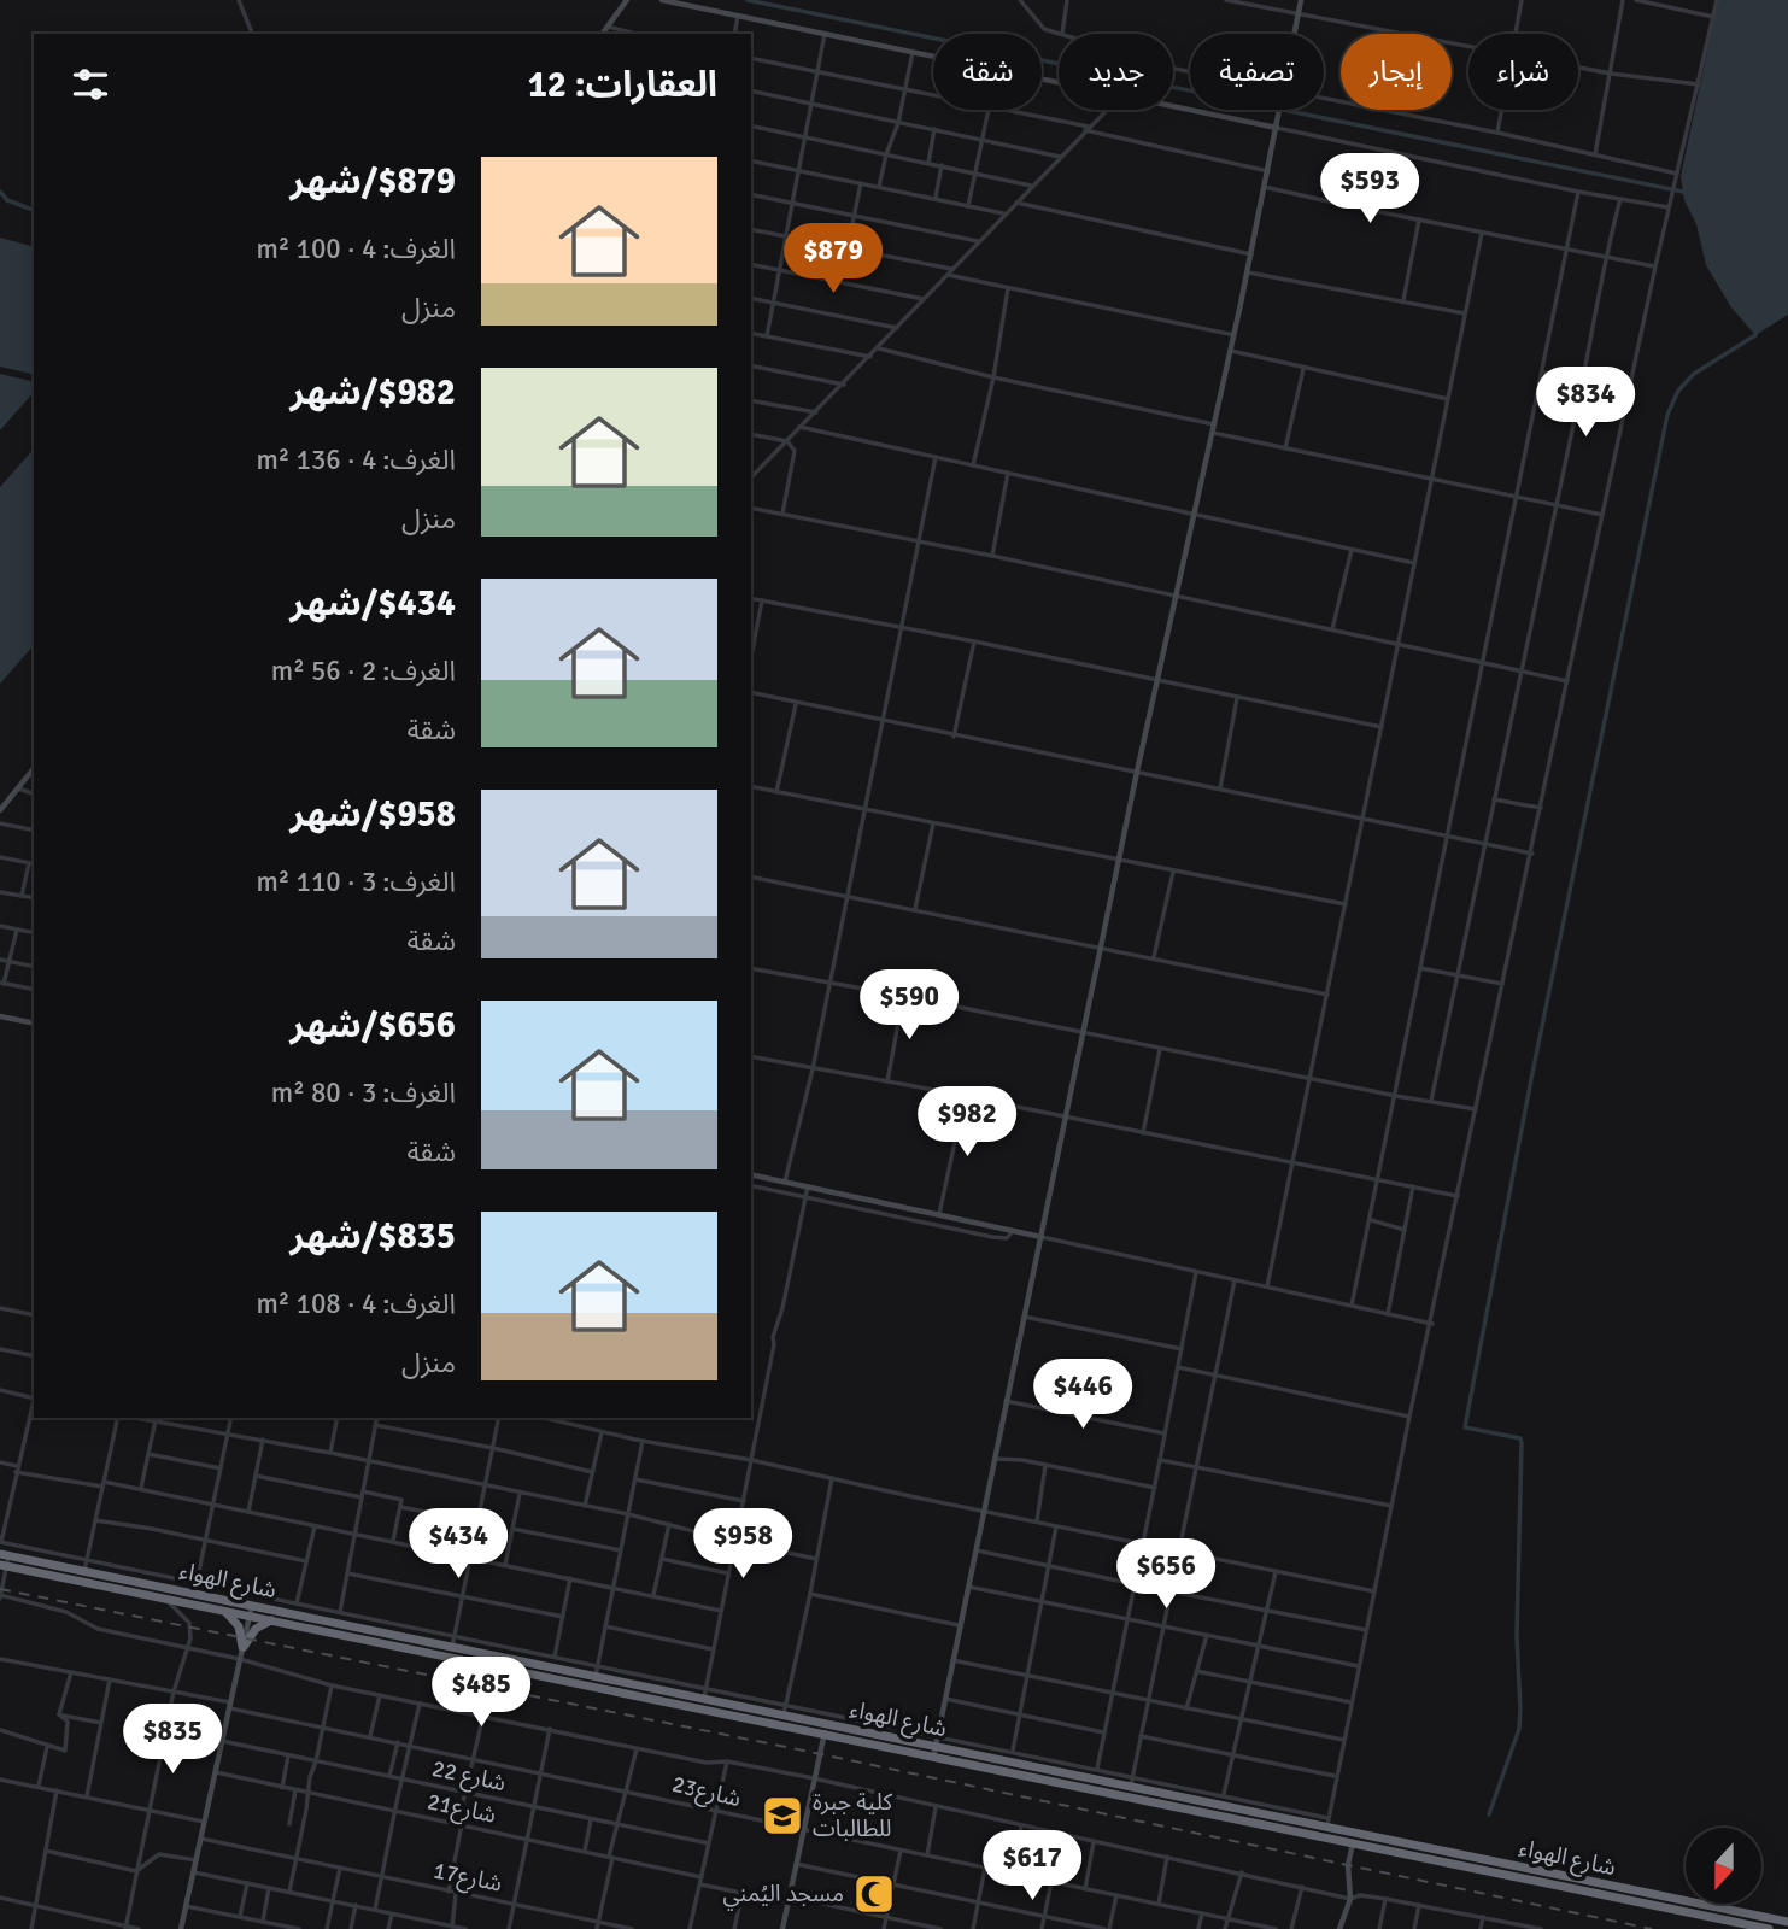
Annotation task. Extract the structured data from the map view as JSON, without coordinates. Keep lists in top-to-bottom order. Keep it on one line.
{"streets":{"highway":["شارع الهواء"],"street":["شارع 22","شارع23","شارع21","شارع17"]},"places":{"school or university":["كلية جبرة للطالبات"],"mosque":["مسجد اليُمني"]},"north":"bottom","page":{"chip":["شراء","إيجار","تصفية","جديد","شقة"],"heading":"العقارات: 12","list":[{"name":"$879/شهر","note":"الغرف: 4 · 100 m² · منزل"},{"name":"$982/شهر","note":"الغرف: 4 · 136 m² · منزل"},{"name":"$434/شهر","note":"الغرف: 2 · 56 m² · شقة"},{"name":"$958/شهر","note":"الغرف: 3 · 110 m² · شقة"},{"name":"$656/شهر","note":"الغرف: 3 · 80 m² · شقة"},{"name":"$835/شهر","note":"الغرف: 4 · 108 m² · منزل"}],"price":["$593","$879","$834","$590","$982","$446","$434","$958","$656","$485","$835","$617"]}}
